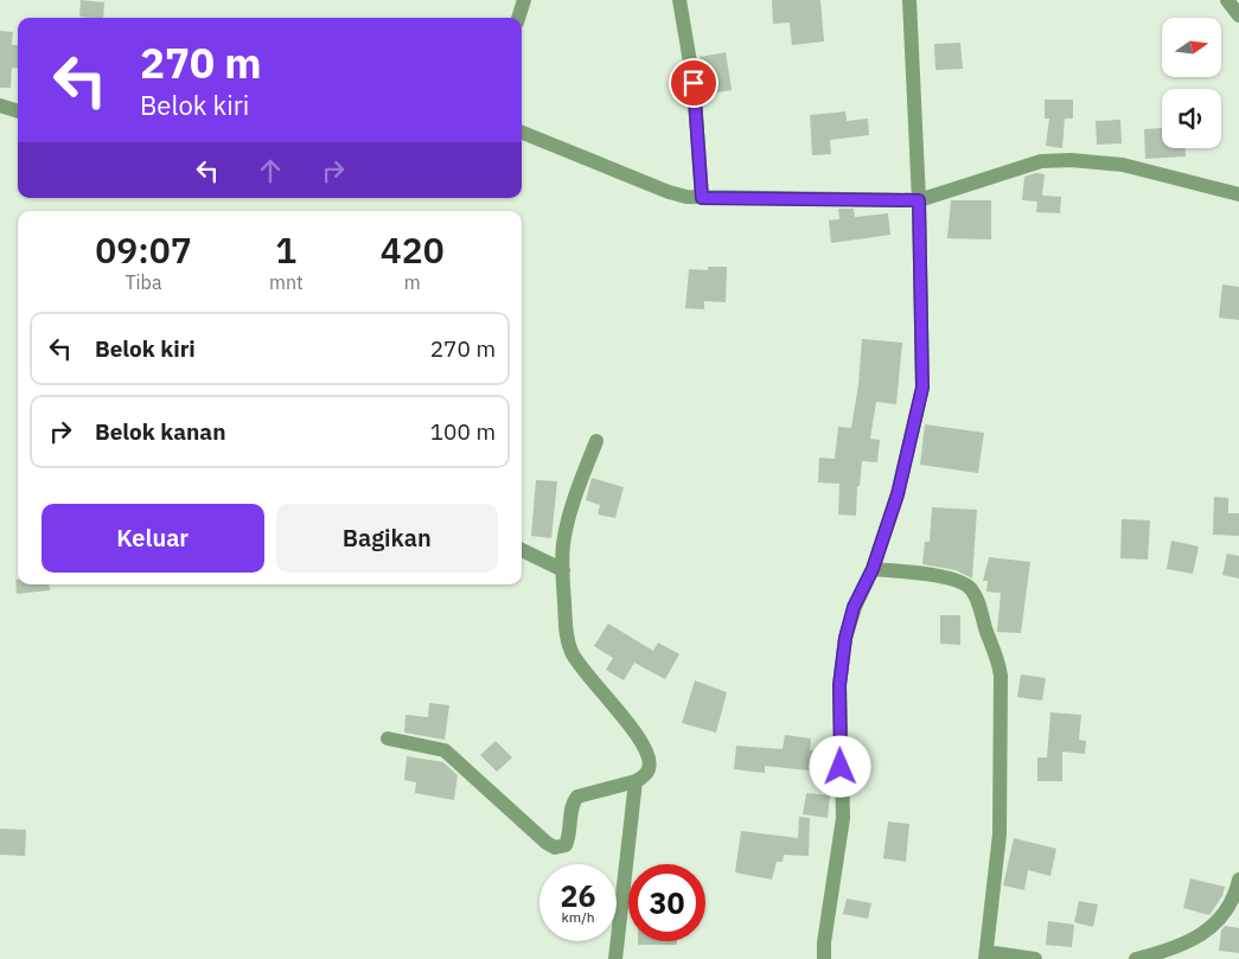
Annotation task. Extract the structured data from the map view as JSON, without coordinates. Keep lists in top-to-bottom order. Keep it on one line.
{"north":"right","page":{"turn":["270 m","Belok kiri"],"eta":["09:07","Tiba","1","mnt","420","m"],"list":[{"name":"Belok kiri","value":"270 m"},{"name":"Belok kanan","value":"100 m"}],"buttons":["Keluar","Bagikan"],"speed":"26 km/h","limit":"30"}}
